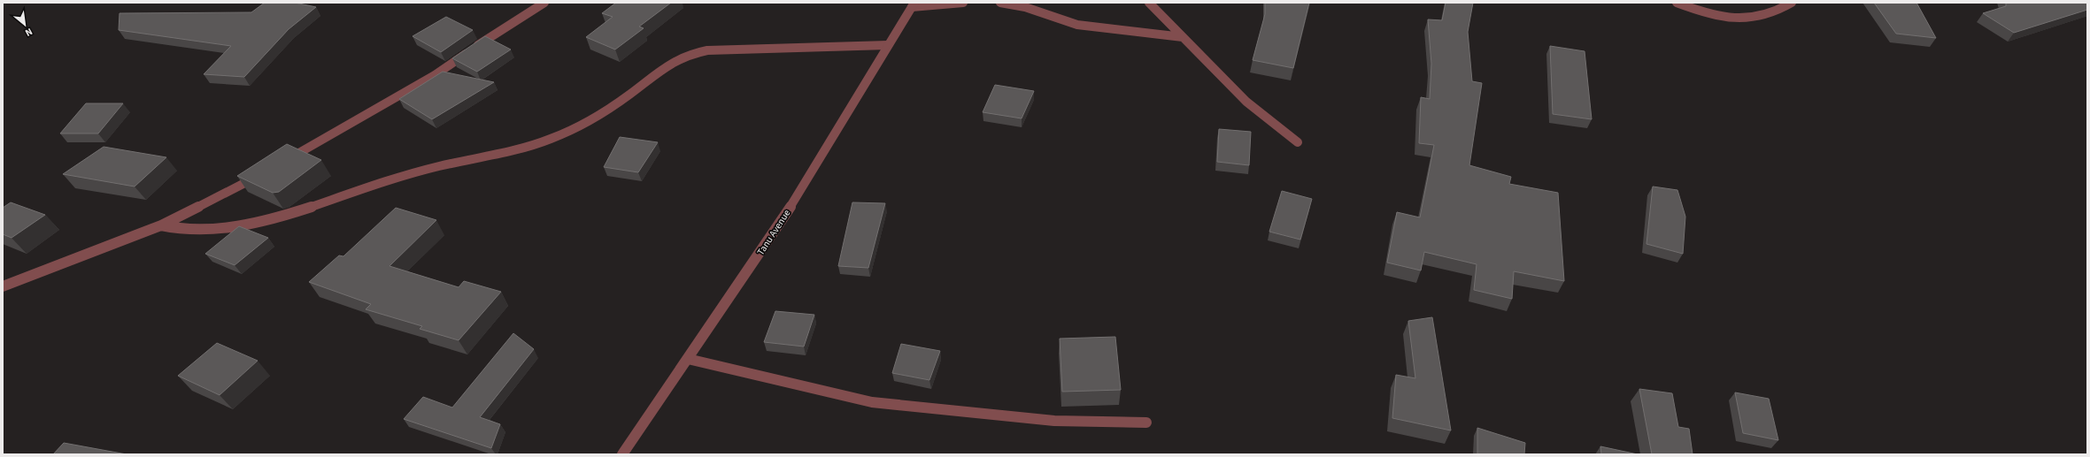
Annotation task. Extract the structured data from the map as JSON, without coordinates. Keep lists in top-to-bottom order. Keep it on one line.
{"streets":{"street":["Tanu Avenue"]},"north":"bottom right"}
